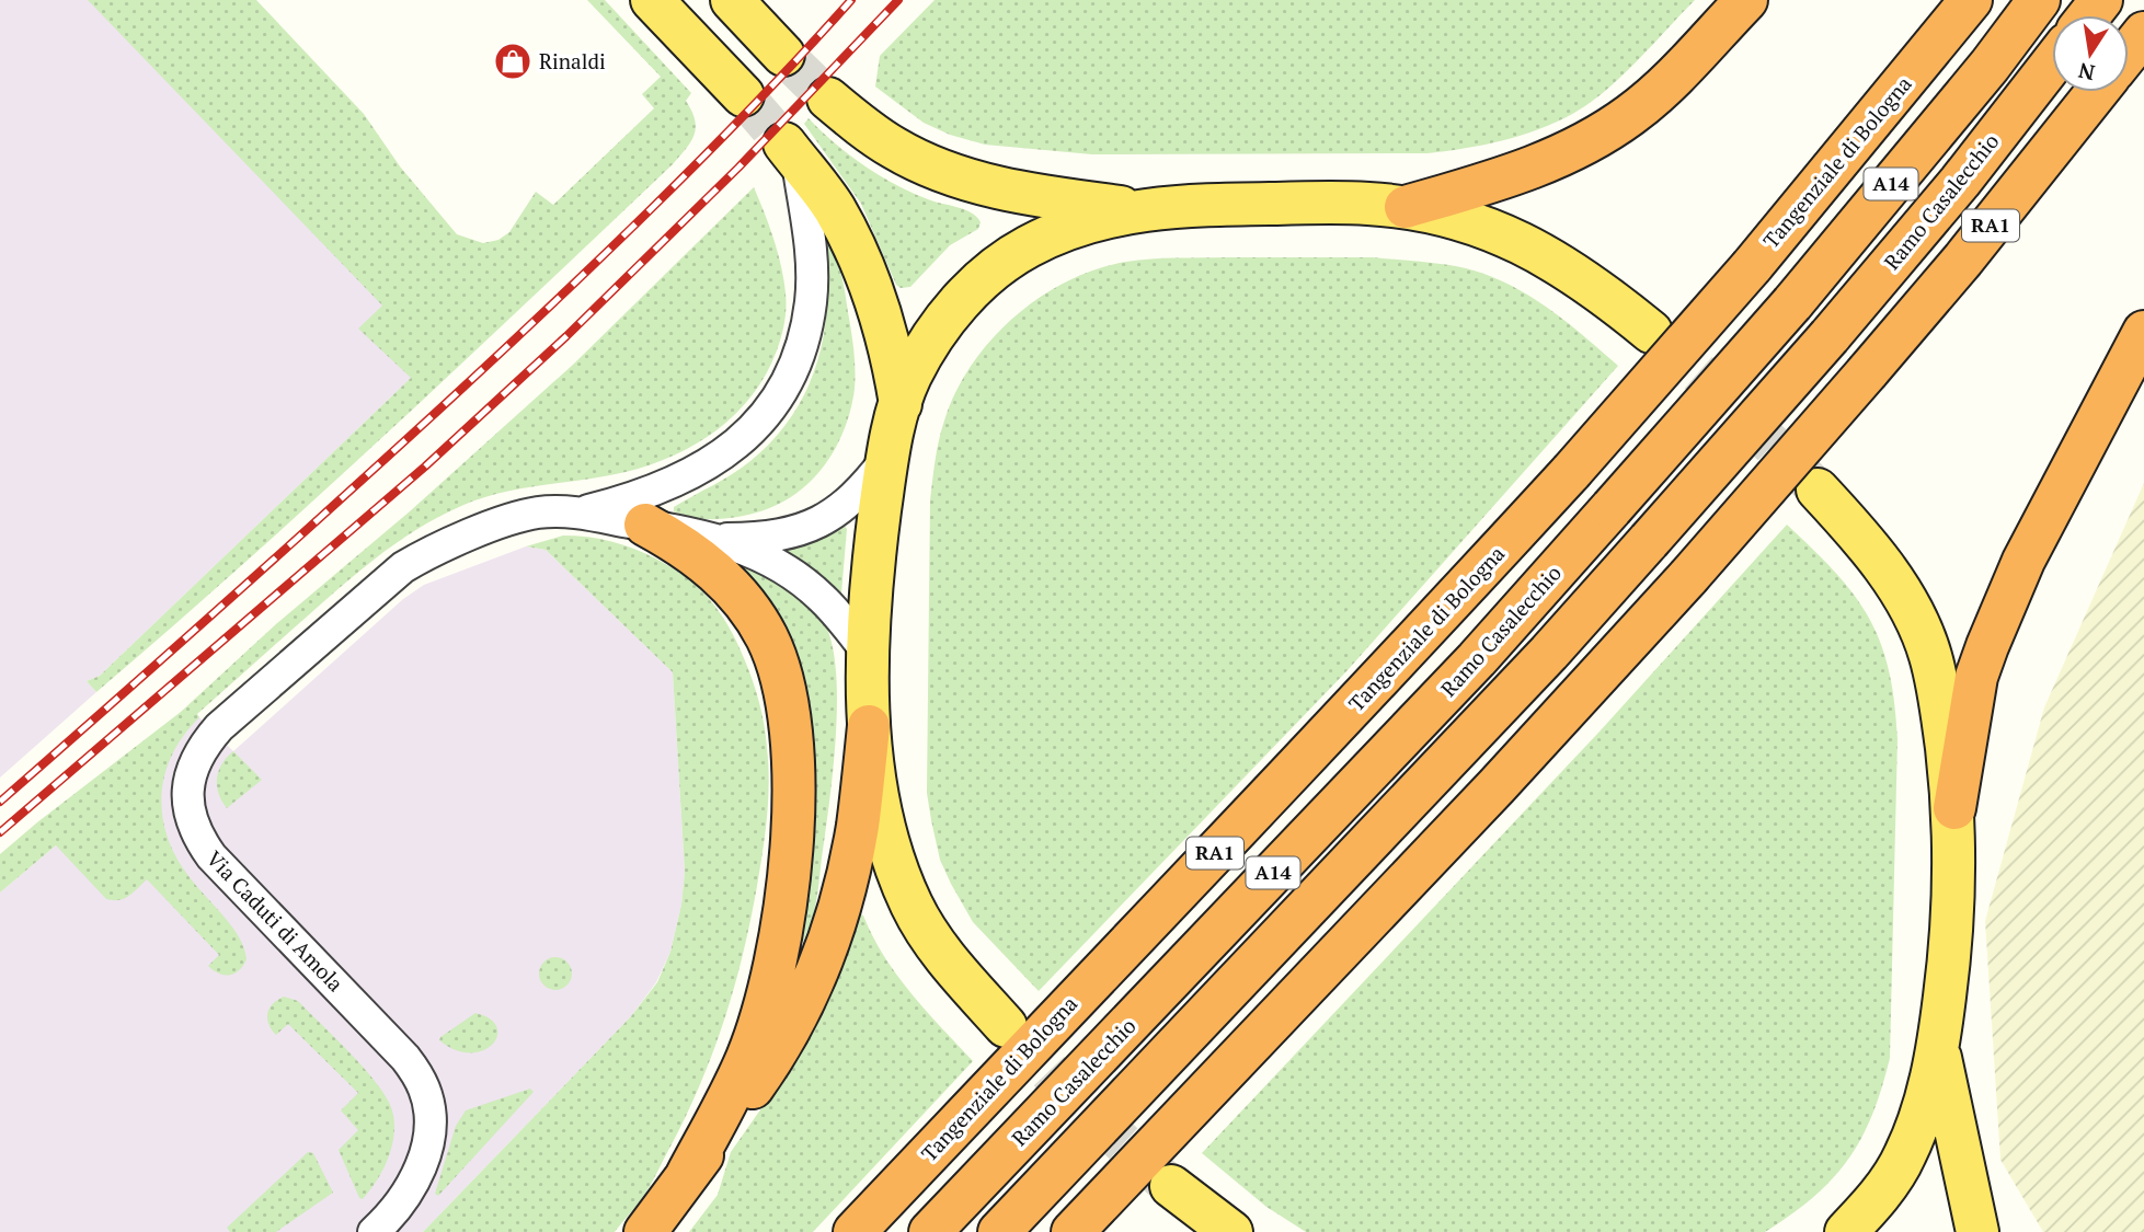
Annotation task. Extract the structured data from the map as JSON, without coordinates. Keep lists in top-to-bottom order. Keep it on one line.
{"streets":{"highway":["Tangenziale di Bologna","A14","Ramo Casalecchio","RA1"],"street":["Via Caduti di Amola"]},"places":{"shop":["Rinaldi"]},"north":"bottom"}
